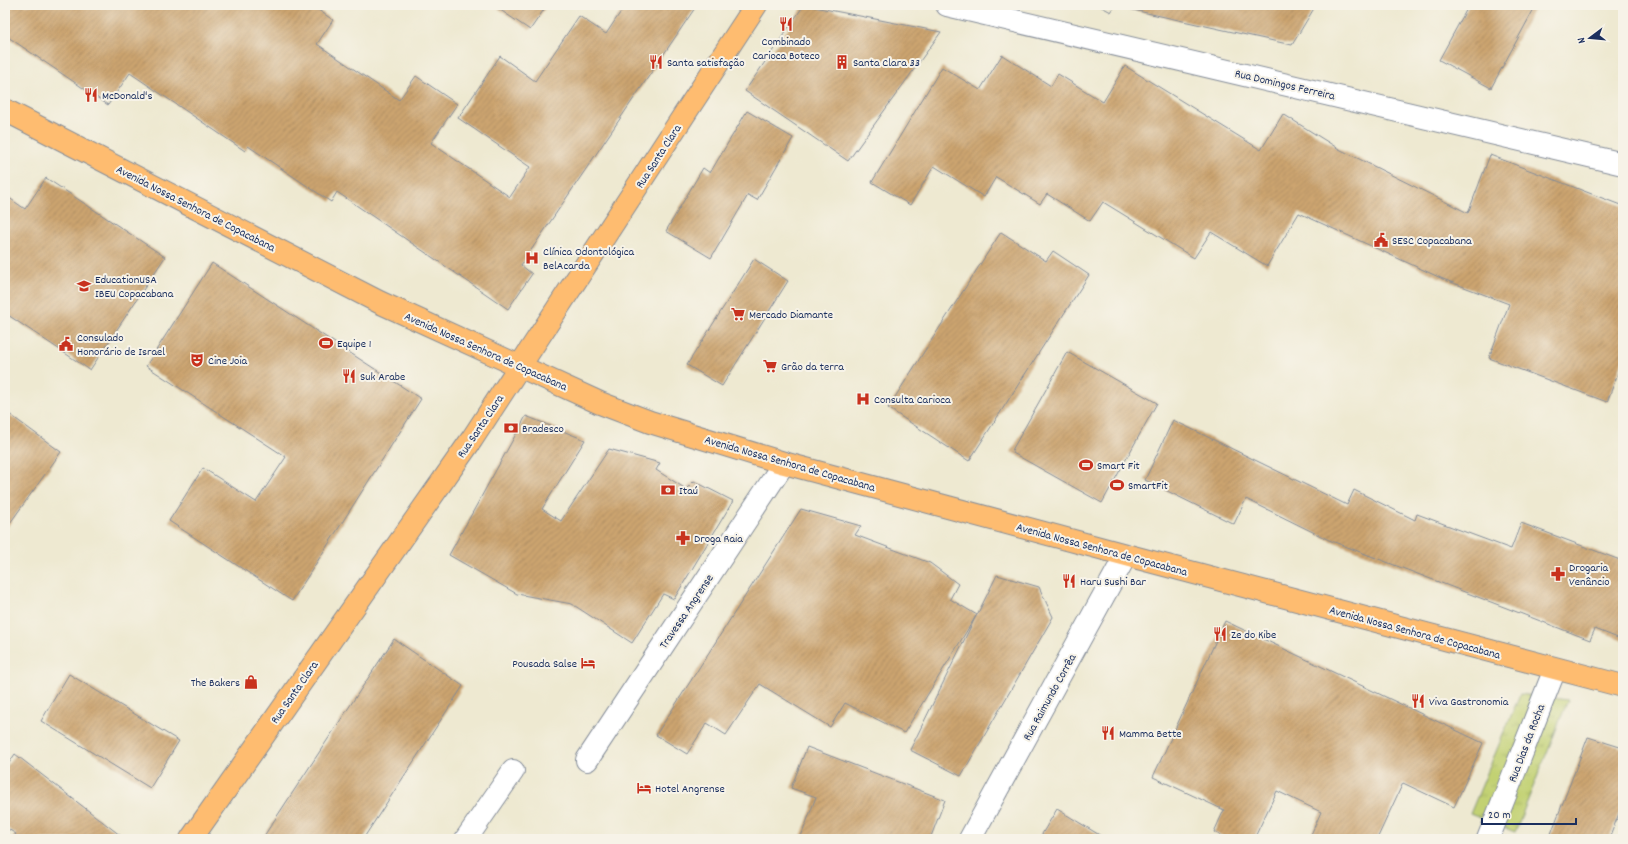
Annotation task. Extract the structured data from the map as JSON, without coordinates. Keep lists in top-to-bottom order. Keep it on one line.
{"streets":{"main road":["Rua Santa Clara","Avenida Nossa Senhora de Copacabana"],"street":["Rua Domingos Ferreira","Travessa Angrense","Rua Raimundo Corrêa","Rua Dias da Rocha"]},"crossings":[["Rua Santa Clara","Avenida Nossa Senhora de Copacabana"],["Avenida Nossa Senhora de Copacabana","Travessa Angrense"],["Avenida Nossa Senhora de Copacabana","Rua Raimundo Corrêa"],["Avenida Nossa Senhora de Copacabana","Rua Dias da Rocha"]],"places":{"restaurant":["Combinado Carioca Boteco","Santa satisfação","McDonald's","Suk Arabe","Haru Sushi Bar","Ze do Kibe","Viva Gastronomia","Mamma Bette"],"building":["Santa Clara 33"],"public building":["SESC Copacabana","Consulado Honorário de Israel"],"hospital":["Clínica Odontológica BelAcarda","Consulta Carioca"],"school or university":["EducationUSA IBEU Copacabana"],"supermarket":["Mercado Diamante","Grão da terra"],"sports":["Equipe 1","Smart Fit","SmartFit"],"theatre":["Cine Joia"],"bank":["Bradesco","Itaú"],"pharmacy":["Droga Raia","Drogaria Venâncio"],"hotel":["Pousada Salse","Hotel Angrense"],"shop":["The Bakers"]},"scale_bar":"20 m","north":"left"}
